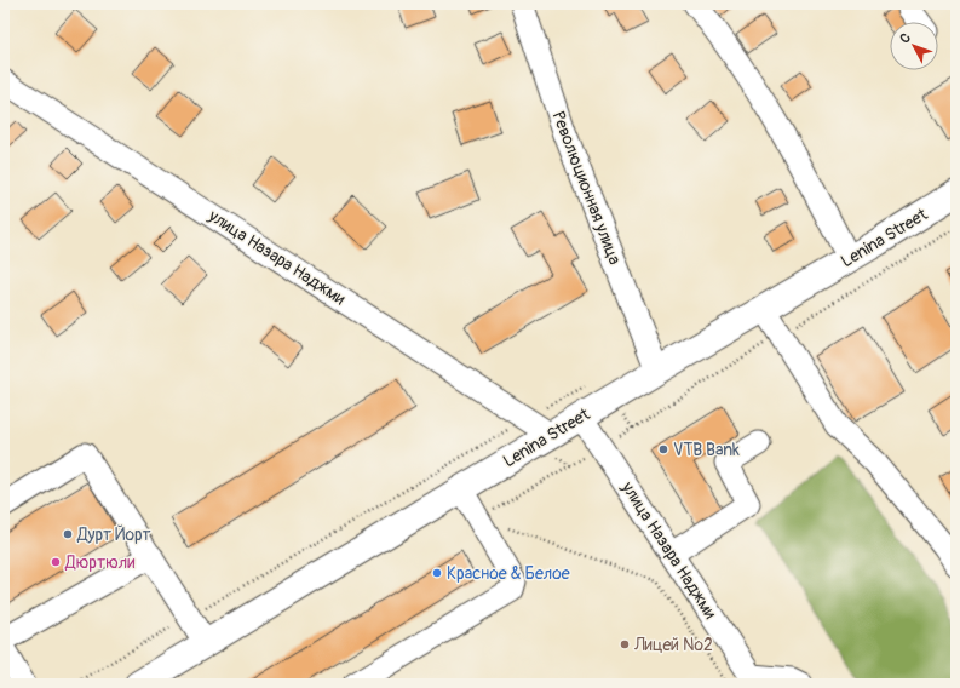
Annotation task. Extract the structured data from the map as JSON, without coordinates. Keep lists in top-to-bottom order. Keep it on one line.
{"streets":{"main road":["Lenina Street"],"street":["Революционная улица","улица Назара Наджми"]},"crossings":[["Революционная улица","Lenina Street"],["Lenina Street","улица Назара Наджми"]],"places":["VTB Bank","Дурт Йорт","Дюртюли","Красное & Белое","Лицей №2"],"north":"top left"}
